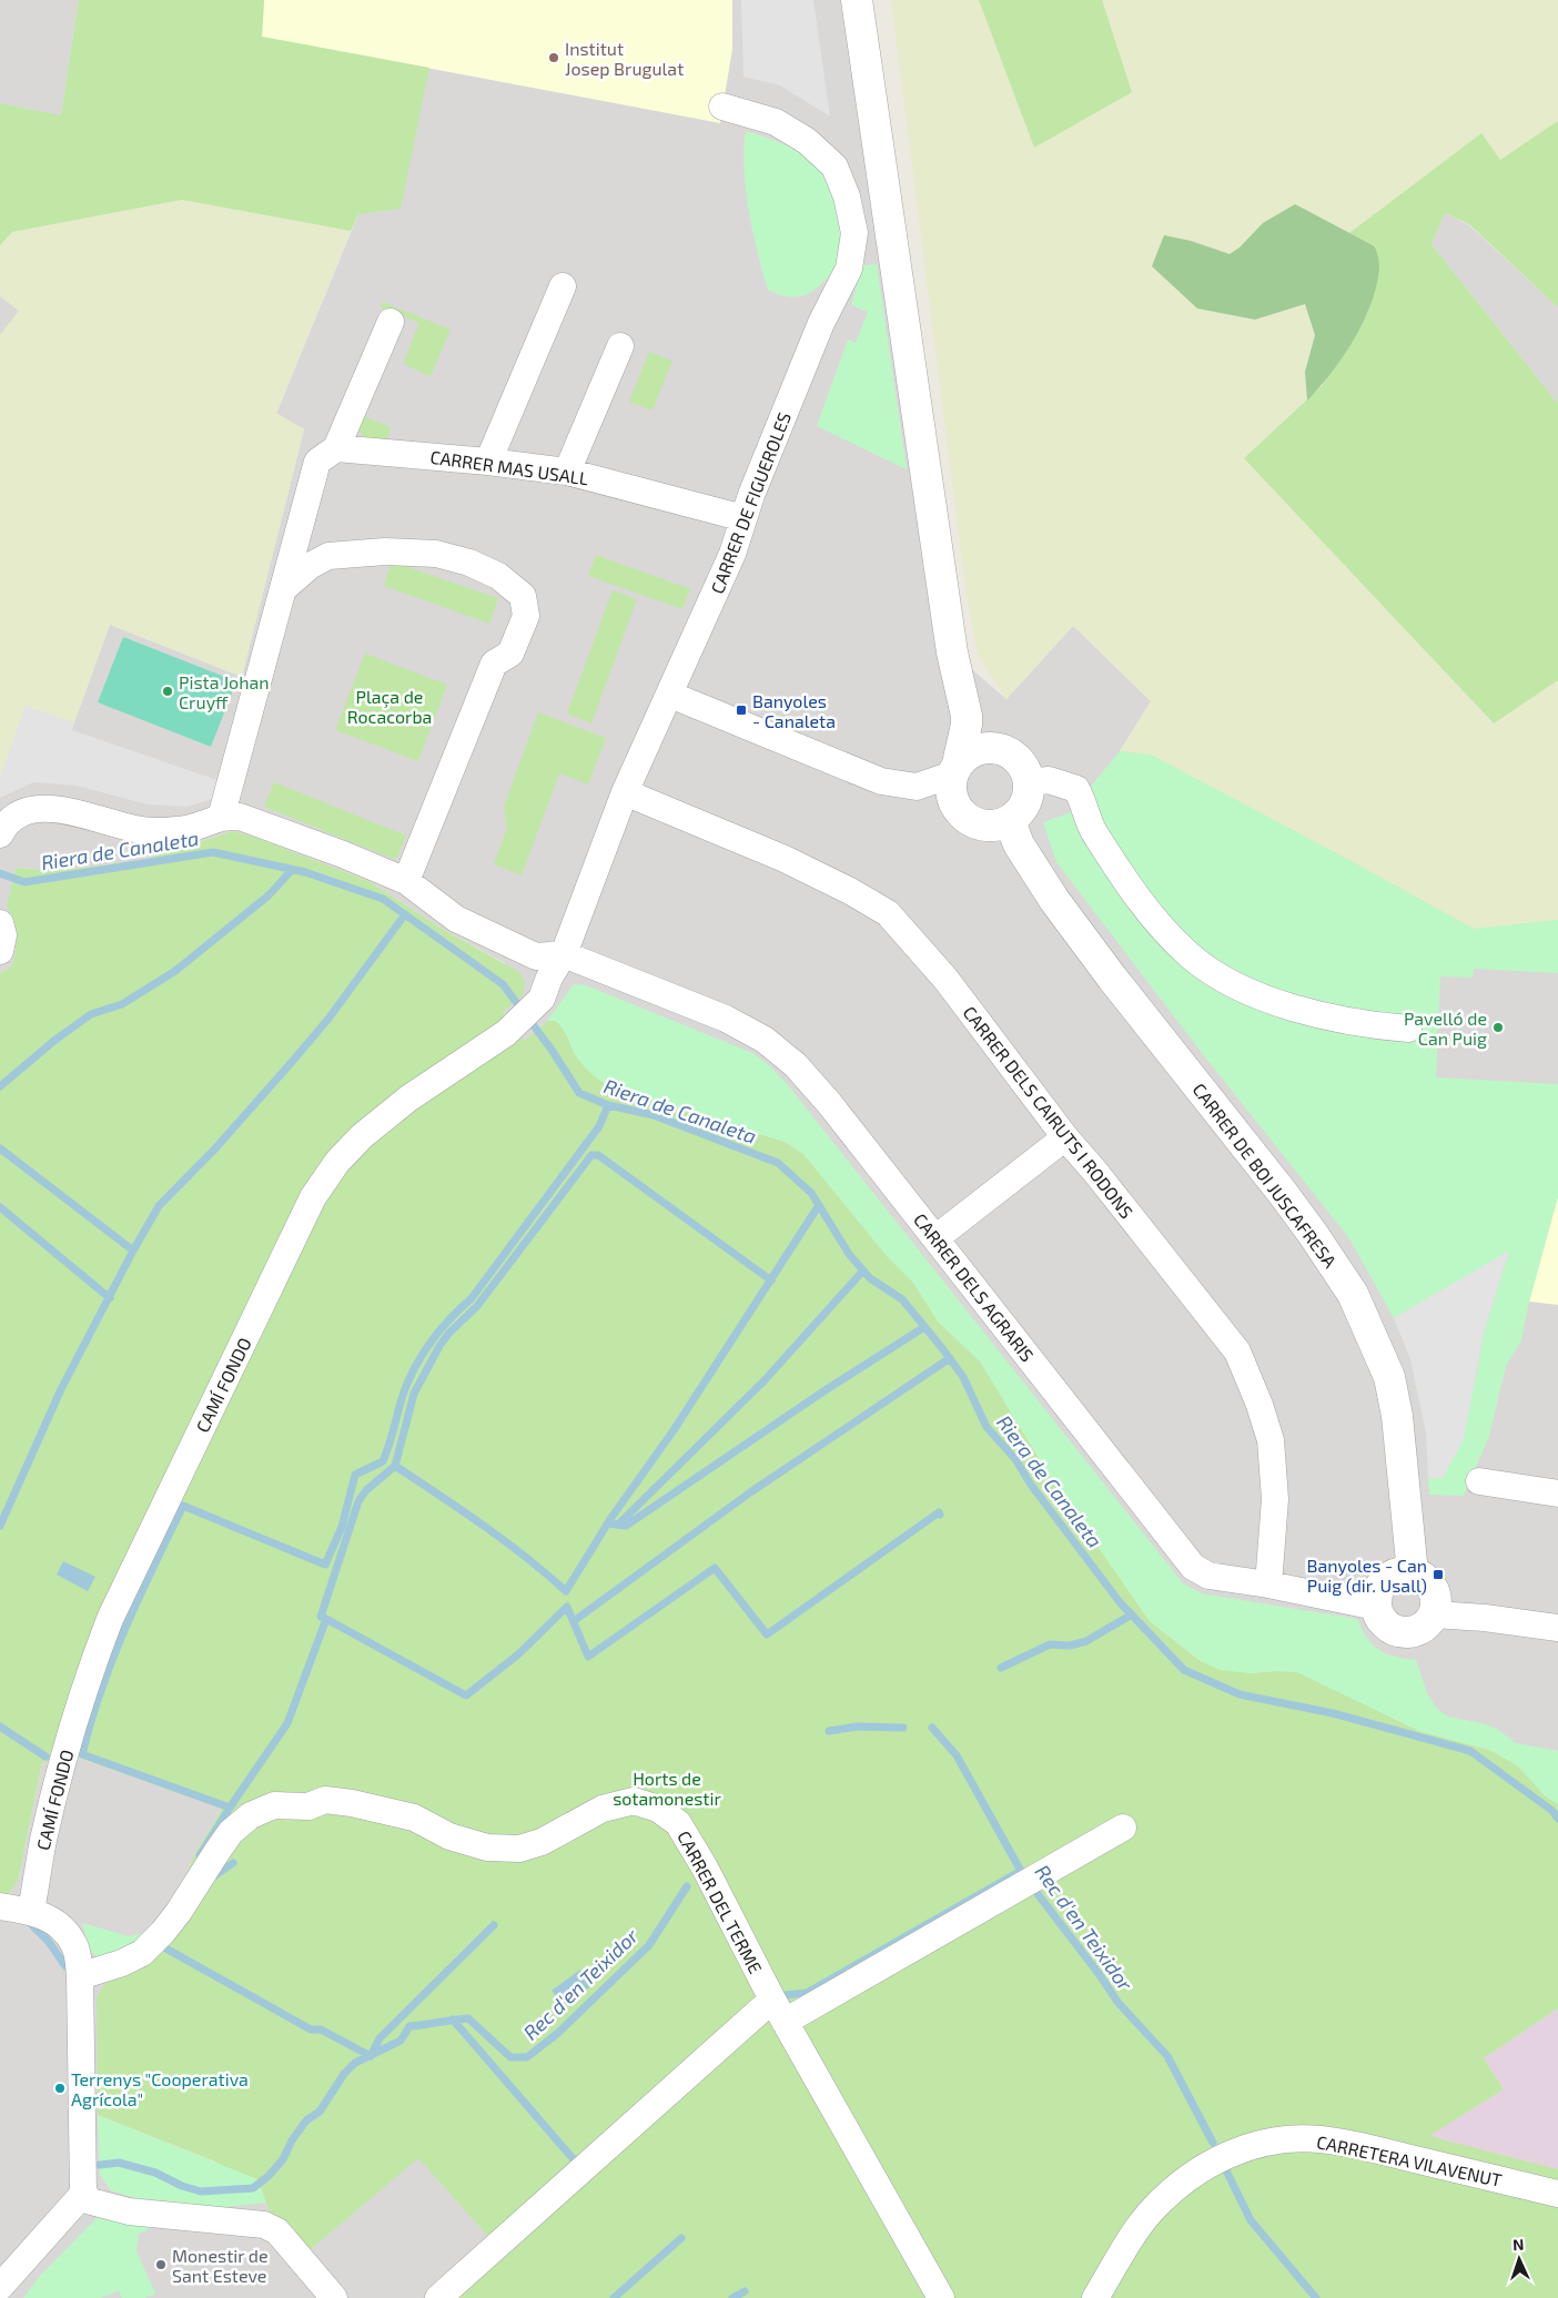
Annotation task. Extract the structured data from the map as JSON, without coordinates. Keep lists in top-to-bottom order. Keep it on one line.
{"streets":{"street":["CARRER MAS USALL","CARRER DE FIGUEROLES","CARRER DELS CAIRUTS I RODONS","CARRER DE BOI JUSCAFRESA","CARRER DELS AGRARIS","CAMÍ FONDO","CARRER DEL TERME","CARRETERA VILAVENUT"]},"crossings":[["CARRER MAS USALL","CARRER DE FIGUEROLES"],["CARRER DE FIGUEROLES","CARRER DELS CAIRUTS I RODONS"],["CARRER DE FIGUEROLES","CARRER DELS AGRARIS"],["CARRER DE FIGUEROLES","CAMÍ FONDO"],["CARRER DELS CAIRUTS I RODONS","CARRER DELS AGRARIS"],["CARRER DE BOI JUSCAFRESA","CARRER DELS AGRARIS"],["CARRER DELS AGRARIS","CAMÍ FONDO"]],"water":["Riera de Canaleta","Rec d'en Teixidor"],"parks":["Plaça de Rocacorba","Horts de sotamonestir"],"places":{"other":["Institut Josep Brugulat","Pista Johan Cruyff","Pavelló de Can Puig","Terrenys \"Cooperativa Agrícola\"","Monestir de Sant Esteve"],"transit":["Banyoles - Canaleta","Banyoles - Can Puig (dir. Usall)"]},"north":"top"}
